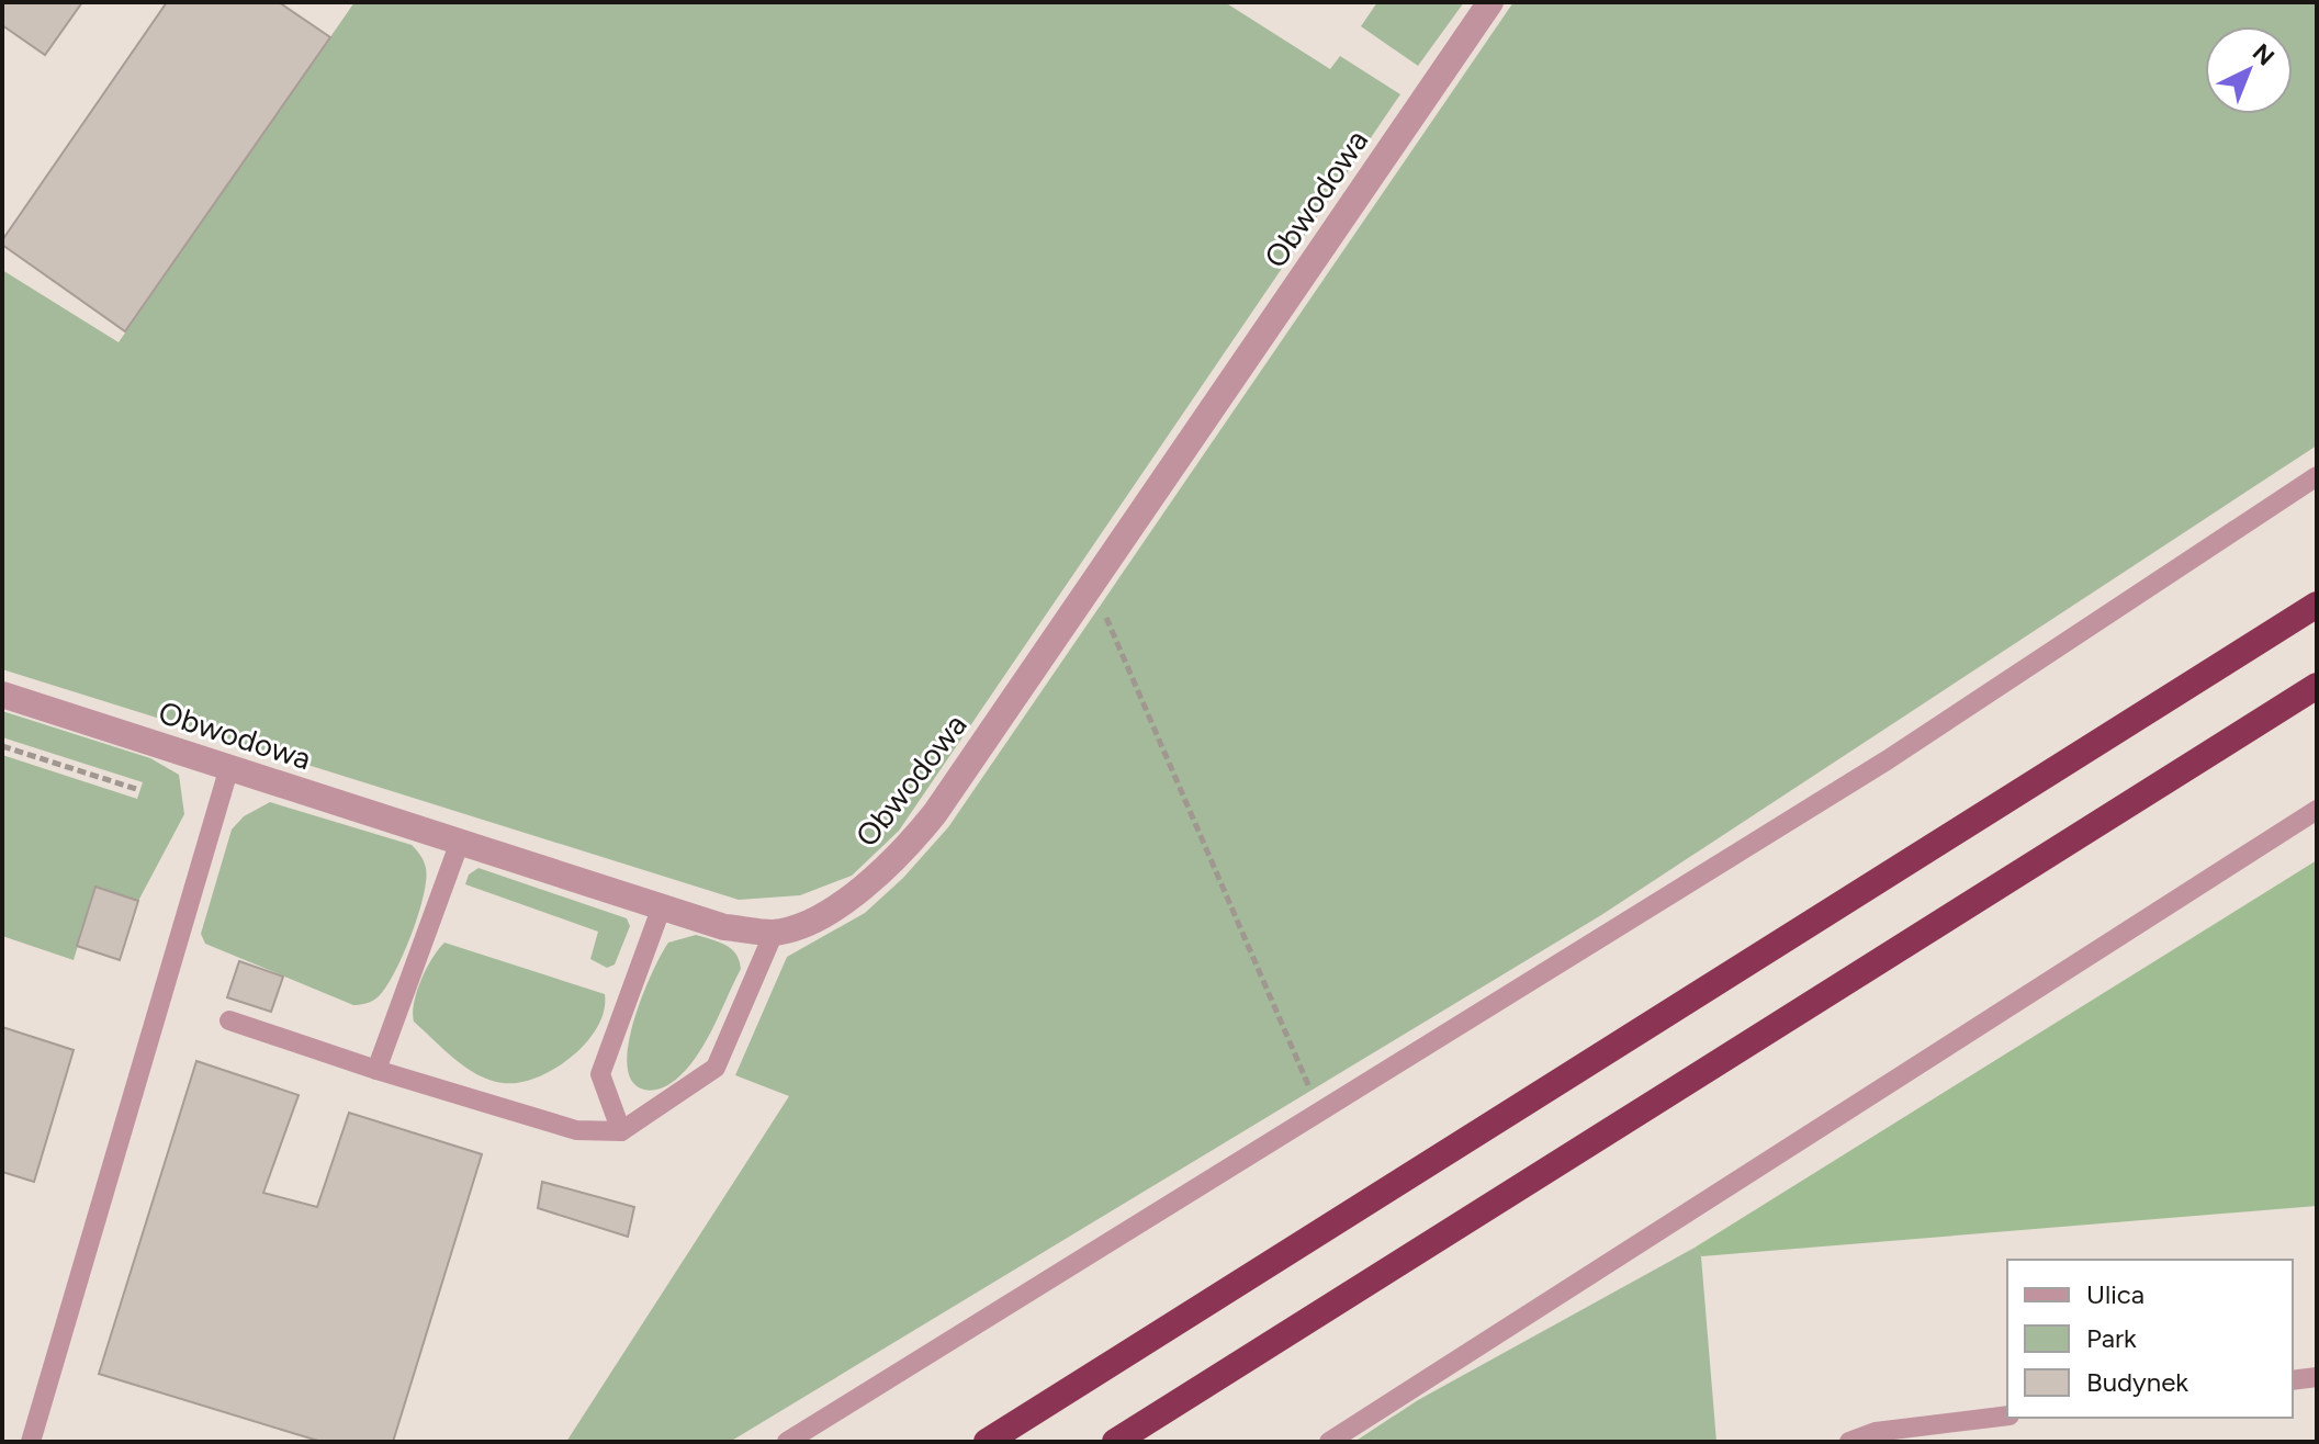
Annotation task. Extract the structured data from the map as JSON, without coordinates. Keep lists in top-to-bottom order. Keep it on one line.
{"streets":{"street":["Obwodowa"]},"legend":["Ulica","Park","Budynek"],"north":"top right"}
